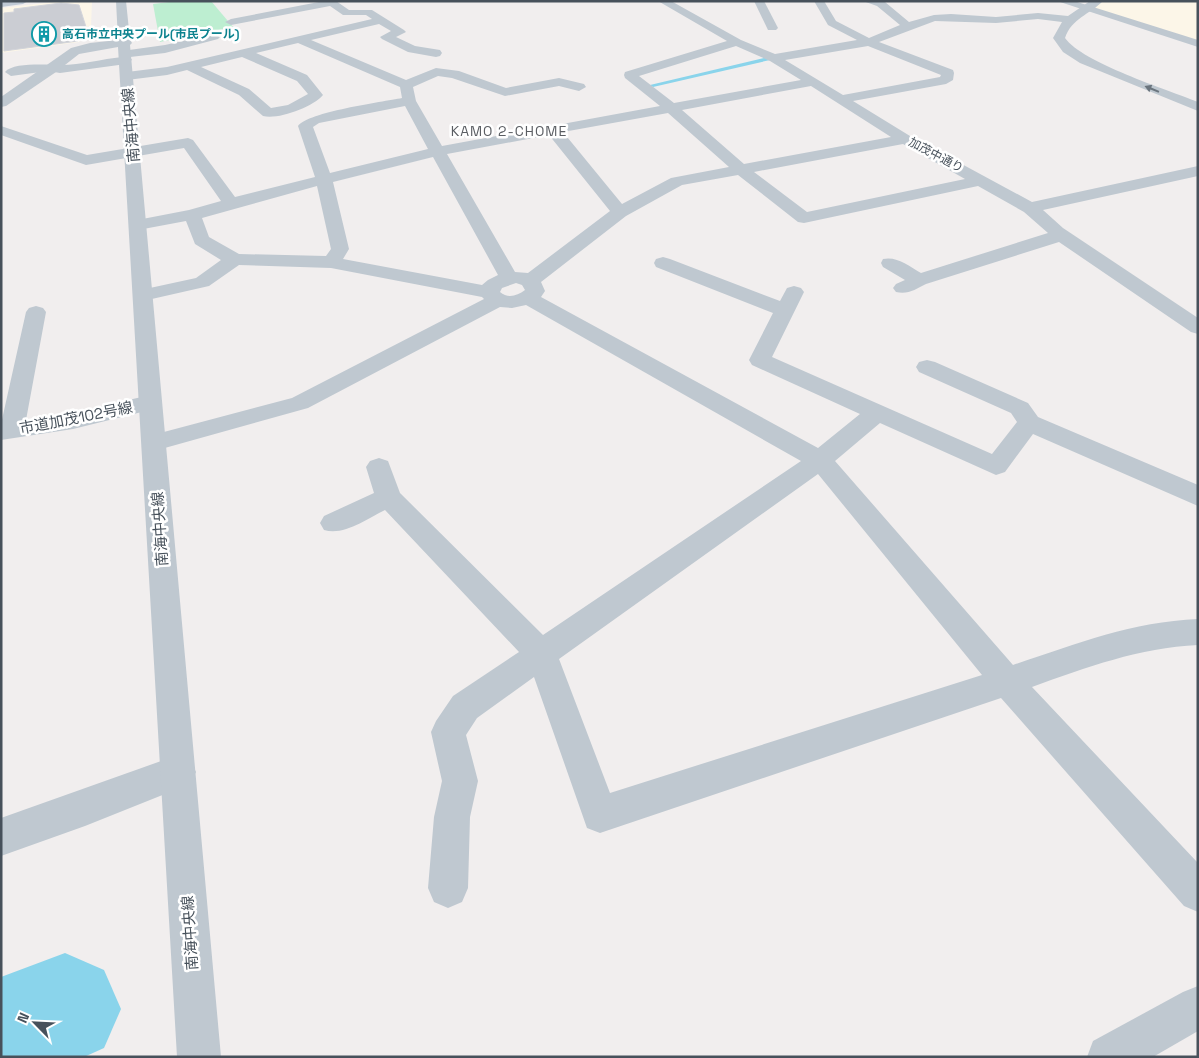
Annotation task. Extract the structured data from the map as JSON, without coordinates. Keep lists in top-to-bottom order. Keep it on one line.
{"streets":{"street":["南海中央線","加茂中通り","市道加茂102号線"]},"crossings":[["南海中央線","市道加茂102号線"]],"districts":["KAMO 2-CHOME"],"places":{"building":["高石市立中央プール(市民プール)"]},"north":"top left"}
